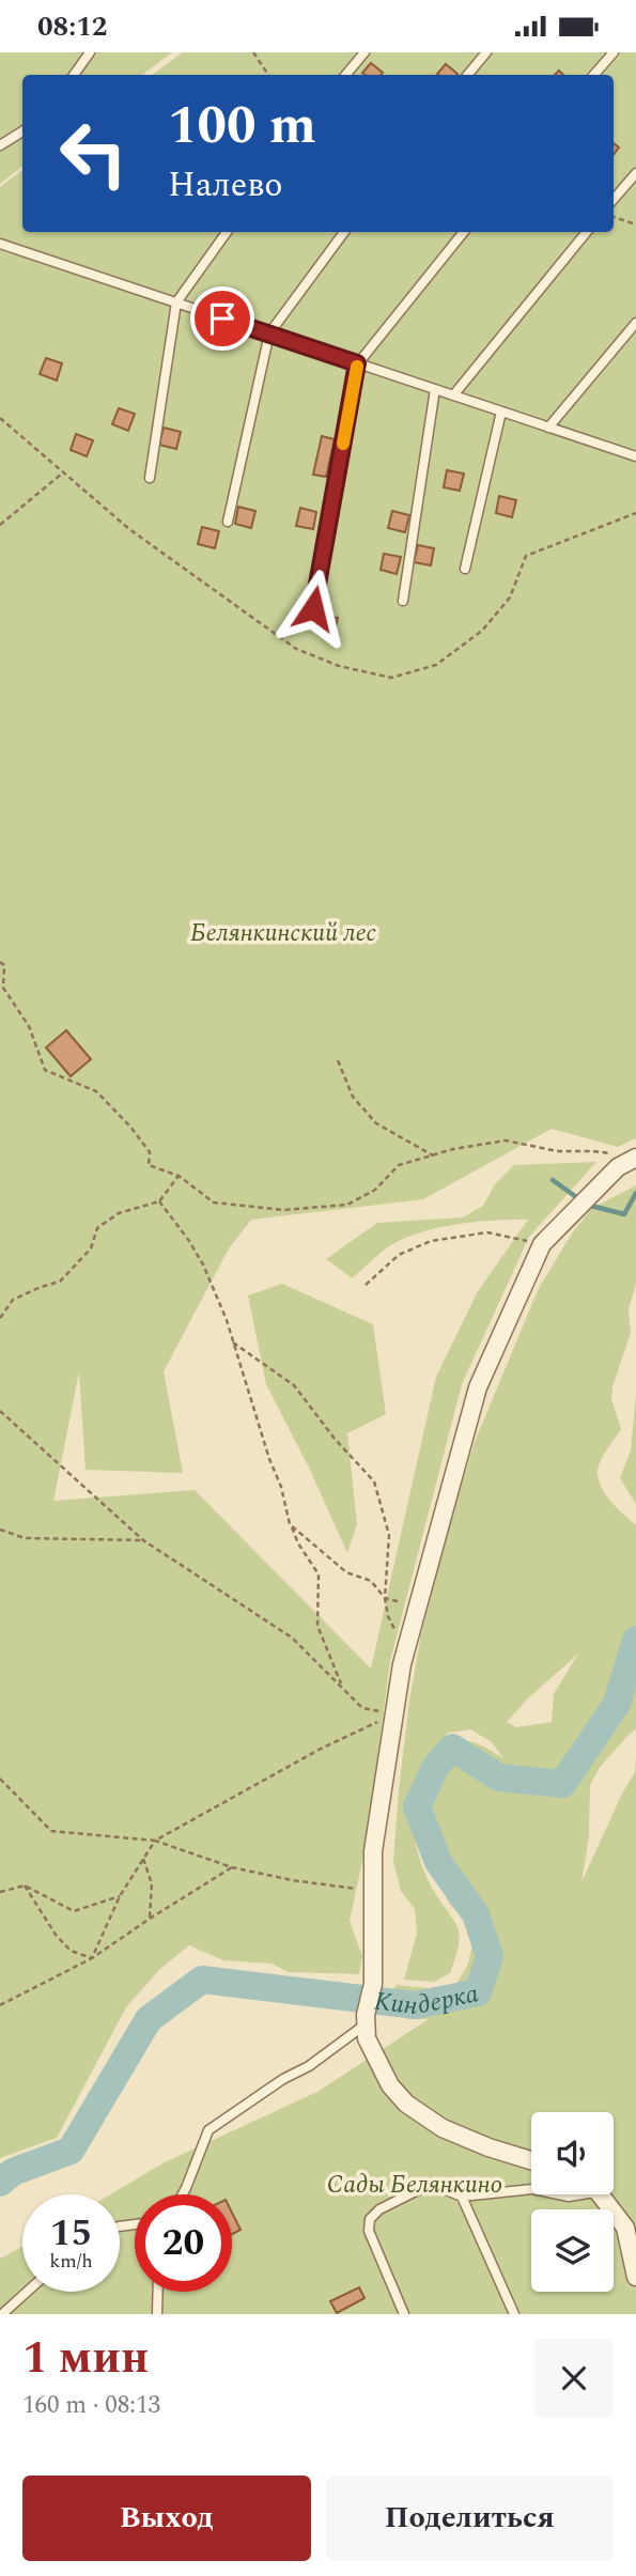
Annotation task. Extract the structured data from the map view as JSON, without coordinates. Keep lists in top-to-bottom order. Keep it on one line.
{"water":["Киндерка"],"parks":["Белянкинский лес","Сады Белянкино"],"page":{"status":"08:12","turn":["100 m","Налево"],"speed":"15 km/h","limit":"20","heading":["1 мин","160 m · 08:13"],"buttons":["Выход","Поделиться"]}}
